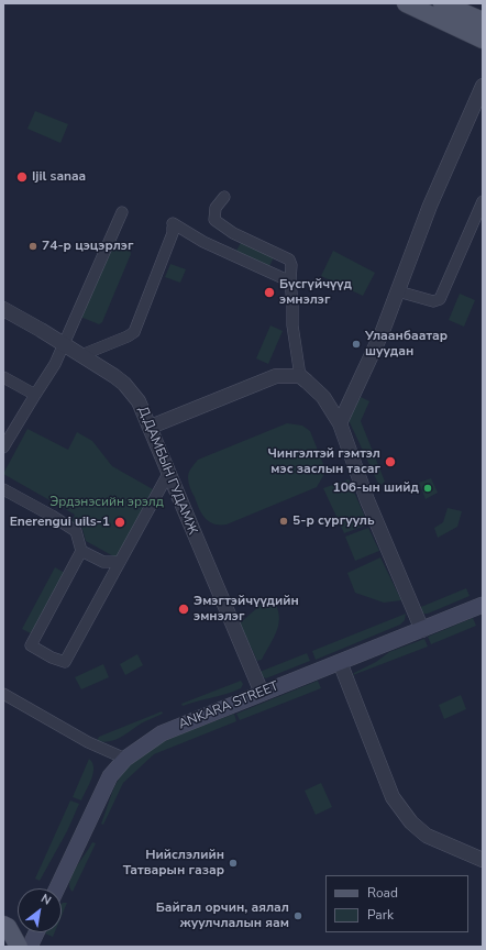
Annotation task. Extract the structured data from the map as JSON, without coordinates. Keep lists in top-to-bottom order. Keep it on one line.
{"streets":{"main road":["ANKARA STREET"],"street":["Д.ДАМБЫН ГУДАМЖ"]},"crossings":[["Д.ДАМБЫН ГУДАМЖ","ANKARA STREET"]],"parks":["Эрдэнэсийн эрэлд"],"places":["Ijil sanaa","74-р цэцэрлэг","Бүсгүйчүүд эмнэлэг","Улаанбаатар шуудан","Чингэлтэй гэмтэл мэс заслын тасаг","106-ын шийд","5-р сургууль","Enerengui uils-1","Эмэгтэйчүүдийн эмнэлэг","Нийслэлийн Татварын газар","Байгал орчин, аялал жуулчлалын яам"],"legend":["Road","Park"],"north":"top right"}
